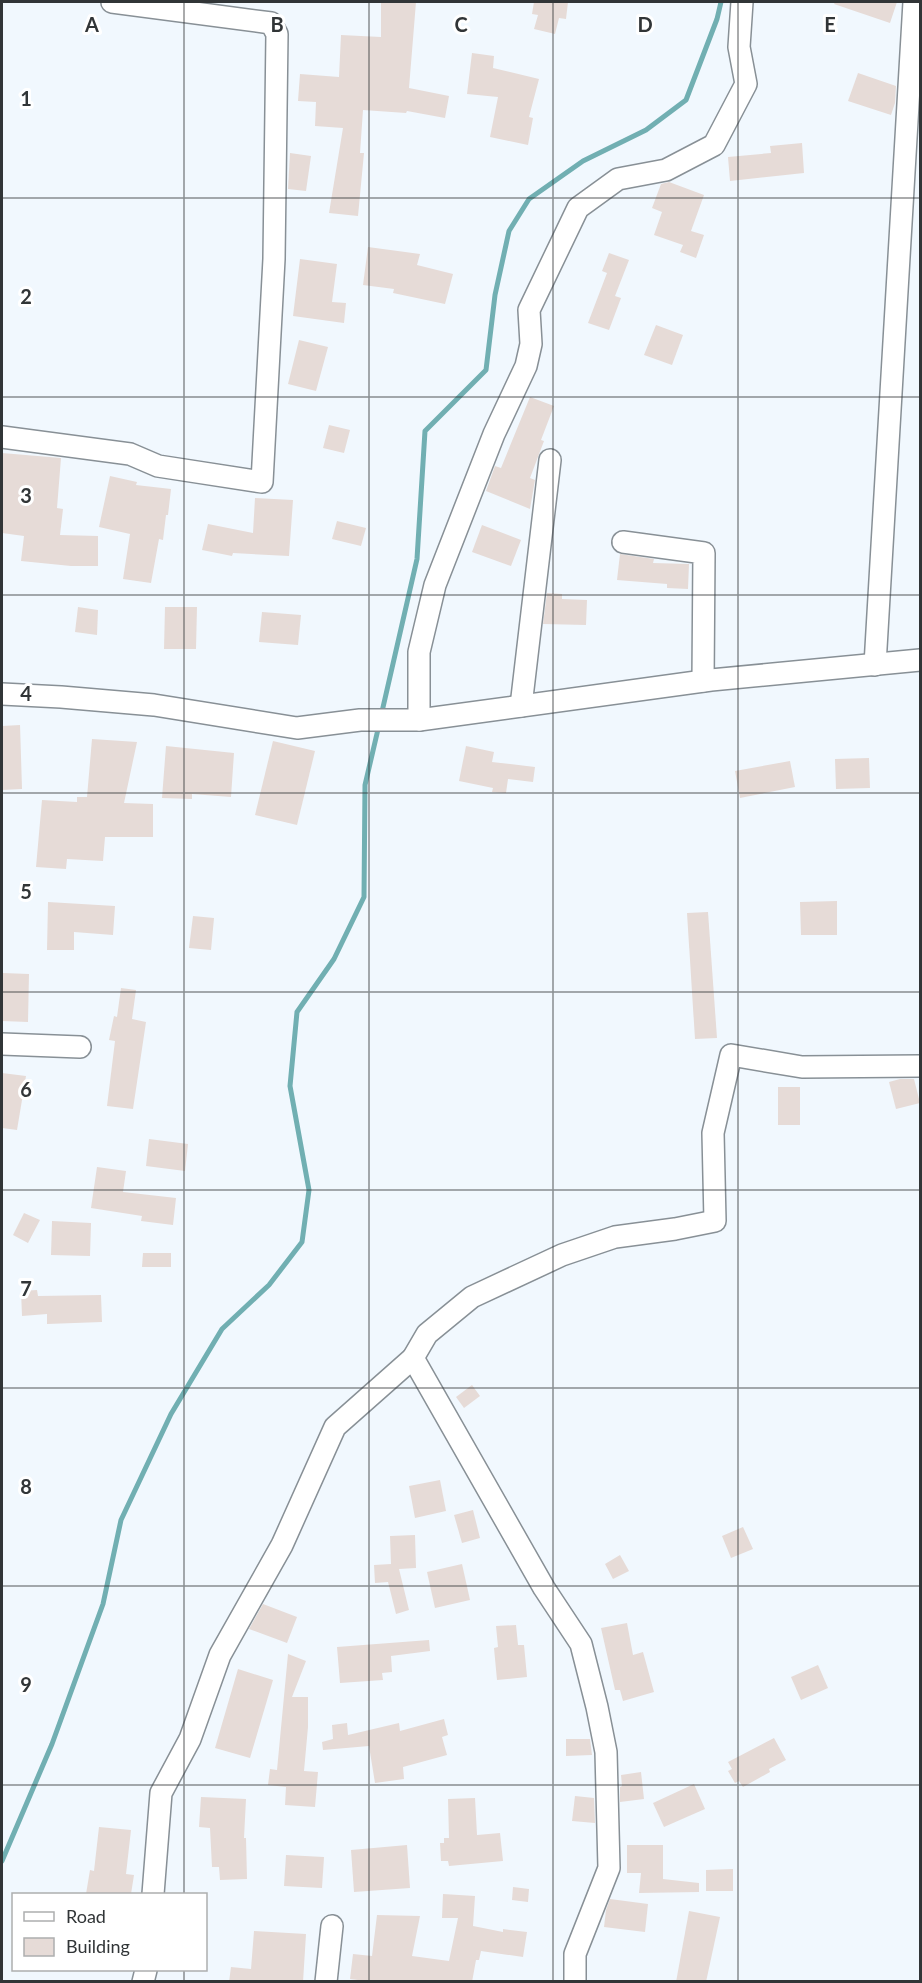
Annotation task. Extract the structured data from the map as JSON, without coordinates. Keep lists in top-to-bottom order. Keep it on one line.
{"legend":["Road","Building"],"grid":{"columns":["A","B","C","D","E"],"rows":["1","2","3","4","5","6","7","8","9"]}}
